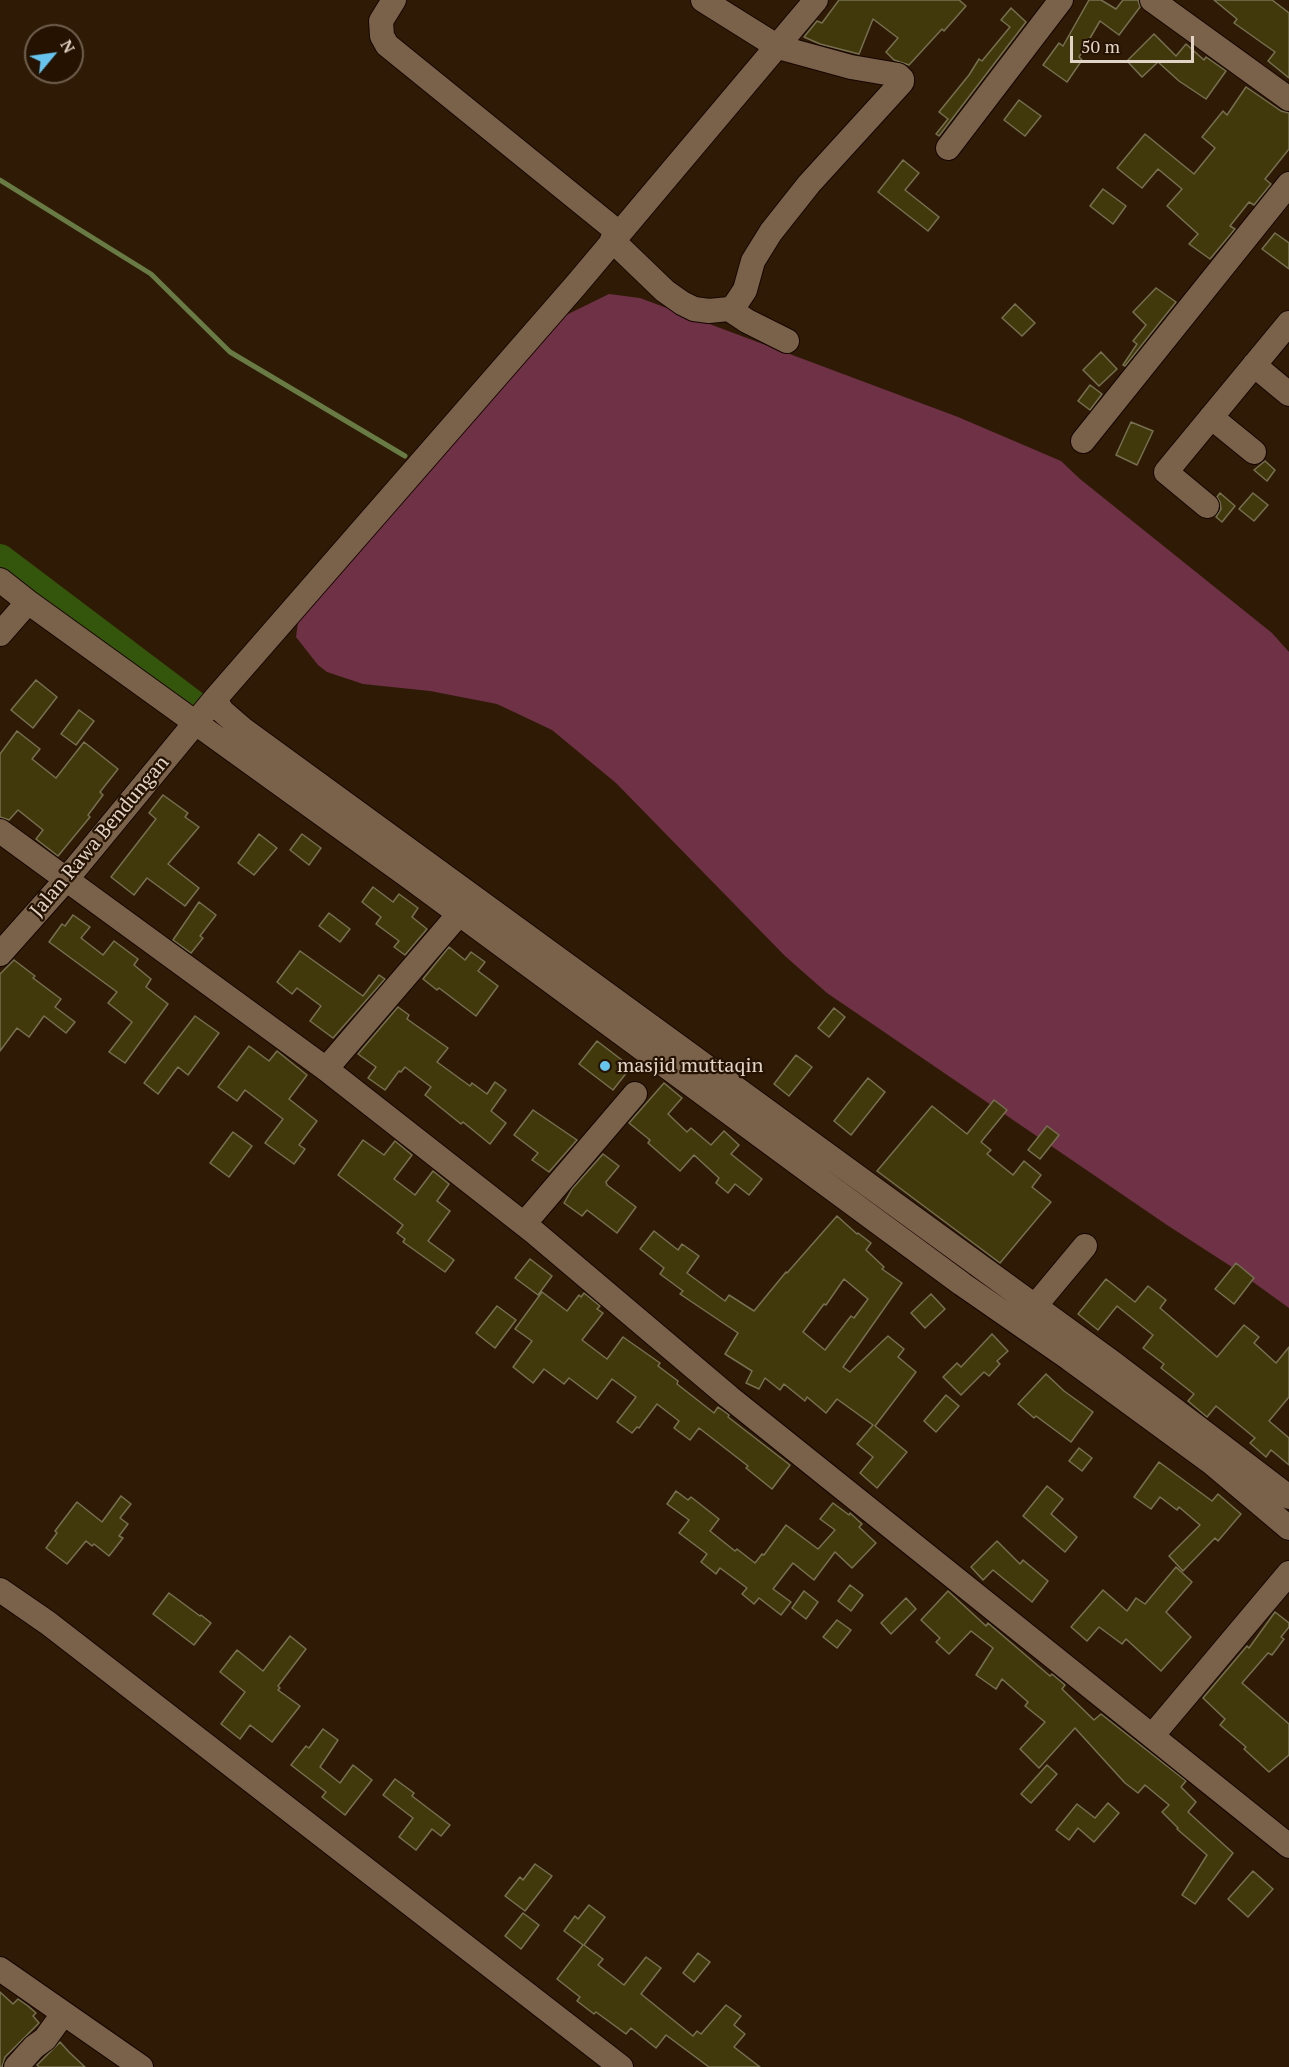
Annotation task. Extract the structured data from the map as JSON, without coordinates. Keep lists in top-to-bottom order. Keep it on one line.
{"streets":{"street":["Jalan Rawa Bendungan"]},"places":["masjid muttaqin"],"scale_bar":"50 m","north":"top right"}
